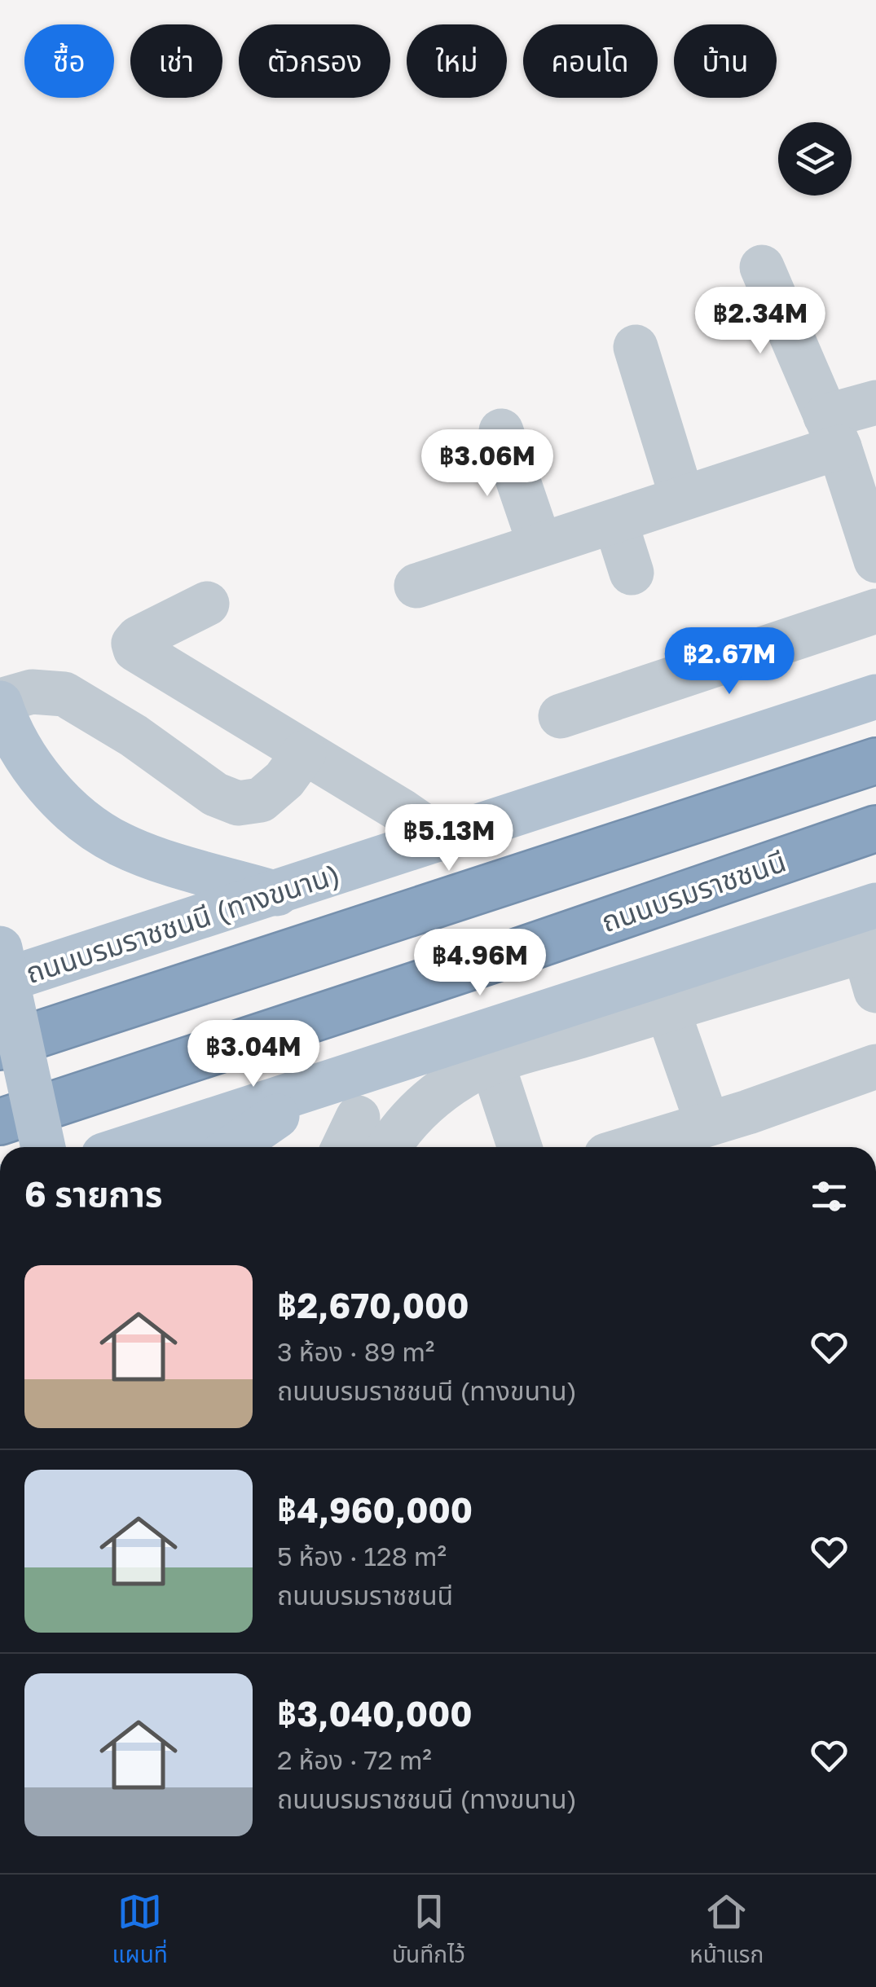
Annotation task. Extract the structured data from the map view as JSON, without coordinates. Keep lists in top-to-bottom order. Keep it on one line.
{"streets":{"highway":["ถนนบรมราชชนนี"],"main road":["ถนนบรมราชชนนี (ทางขนาน)"]},"page":{"chip":["ซื้อ","เช่า","ตัวกรอง","ใหม่","คอนโด","บ้าน"],"price":["฿2.34M","฿3.06M","฿2.67M","฿5.13M","฿4.96M","฿3.04M"],"heading":"6 รายการ","list":[{"name":"฿2,670,000","note":"3 ห้อง · 89 m² · ถนนบรมราชชนนี (ทางขนาน)"},{"name":"฿4,960,000","note":"5 ห้อง · 128 m² · ถนนบรมราชชนนี"},{"name":"฿3,040,000","note":"2 ห้อง · 72 m² · ถนนบรมราชชนนี (ทางขนาน)"}],"tabs":["แผนที่","บันทึกไว้","หน้าแรก"]}}
